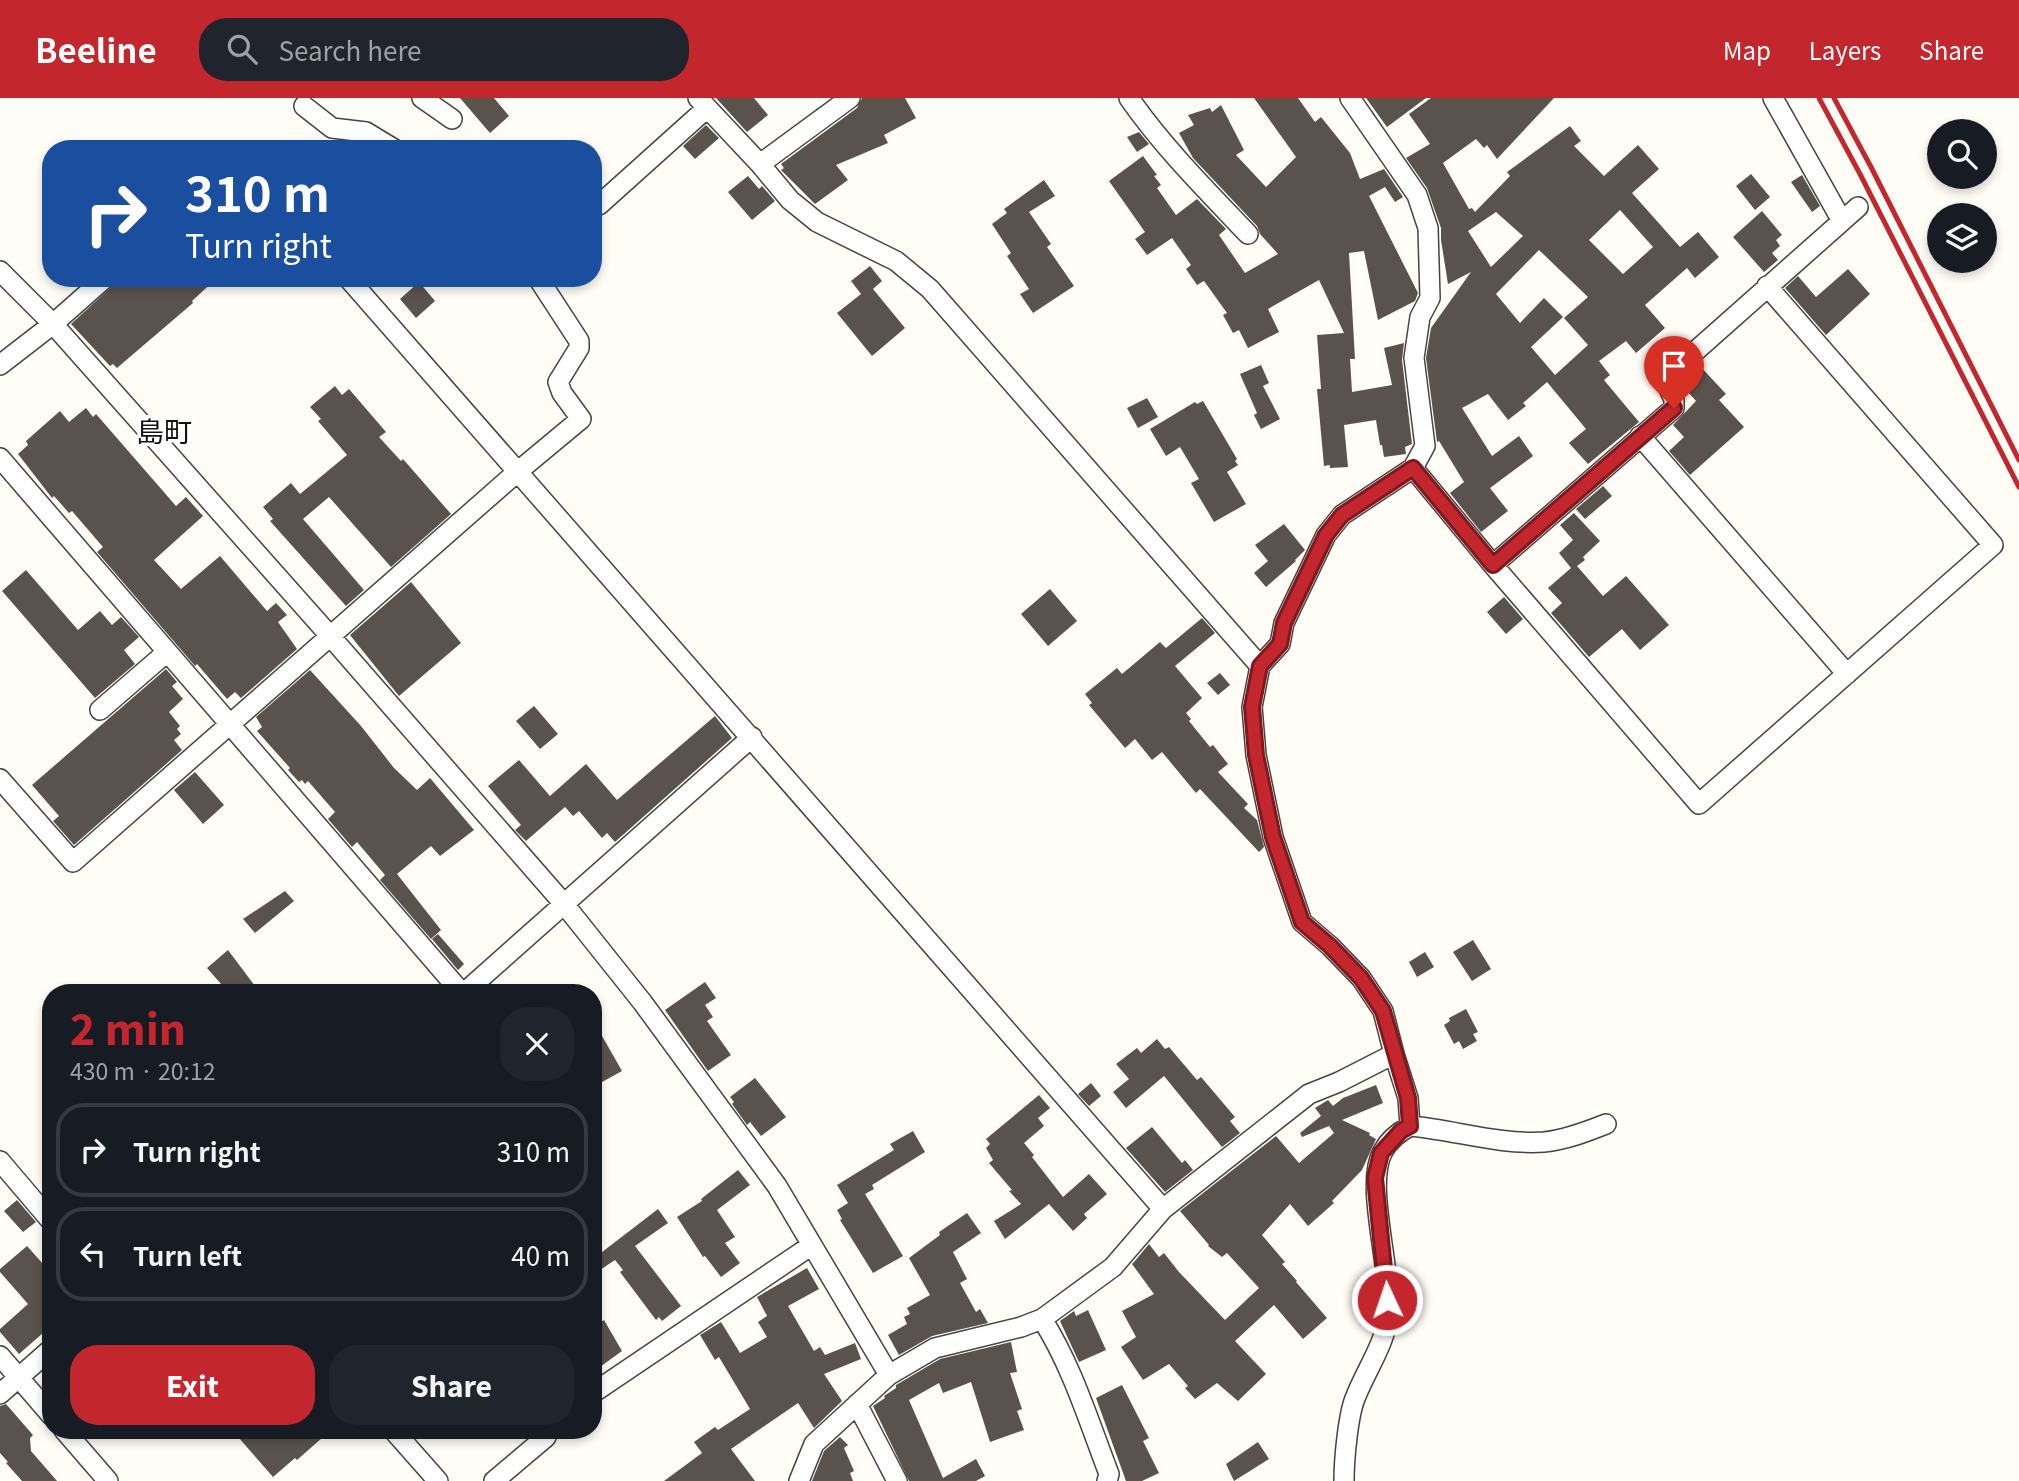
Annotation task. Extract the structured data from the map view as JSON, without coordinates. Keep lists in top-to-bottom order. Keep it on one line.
{"districts":["島町"],"page":{"header":"Beeline","search":"Search here","nav":["Map","Layers","Share"],"turn":["310 m","Turn right"],"heading":["2 min","430 m · 20:12"],"list":[{"name":"Turn right","value":"310 m"},{"name":"Turn left","value":"40 m"}],"buttons":["Exit","Share"]}}
